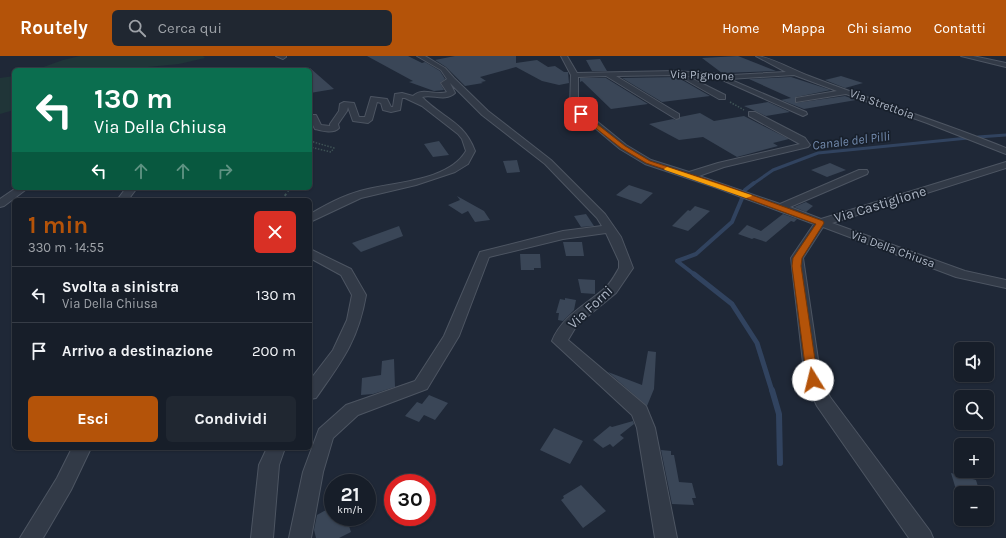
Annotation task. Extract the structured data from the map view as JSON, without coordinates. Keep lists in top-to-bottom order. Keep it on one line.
{"streets":{"street":["Via Pignone","Via Strettoia","Via Castiglione","Via Della Chiusa","Via Forni"]},"crossings":[["Via Pignone","Via Strettoia"],["Via Pignone","Via Della Chiusa"],["Via Castiglione","Via Della Chiusa"]],"water":["Canale del Pilli"],"page":{"header":"Routely","search":"Cerca qui","nav":["Home","Mappa","Chi siamo","Contatti"],"turn":["130 m","Via Della Chiusa"],"heading":["1 min","330 m · 14:55"],"list":[{"name":"Svolta a sinistra","note":"Via Della Chiusa","value":"130 m"},{"name":"Arrivo a destinazione","value":"200 m"}],"map_buttons":["+","−"],"buttons":["Esci","Condividi"],"speed":"21 km/h","limit":"30"}}
